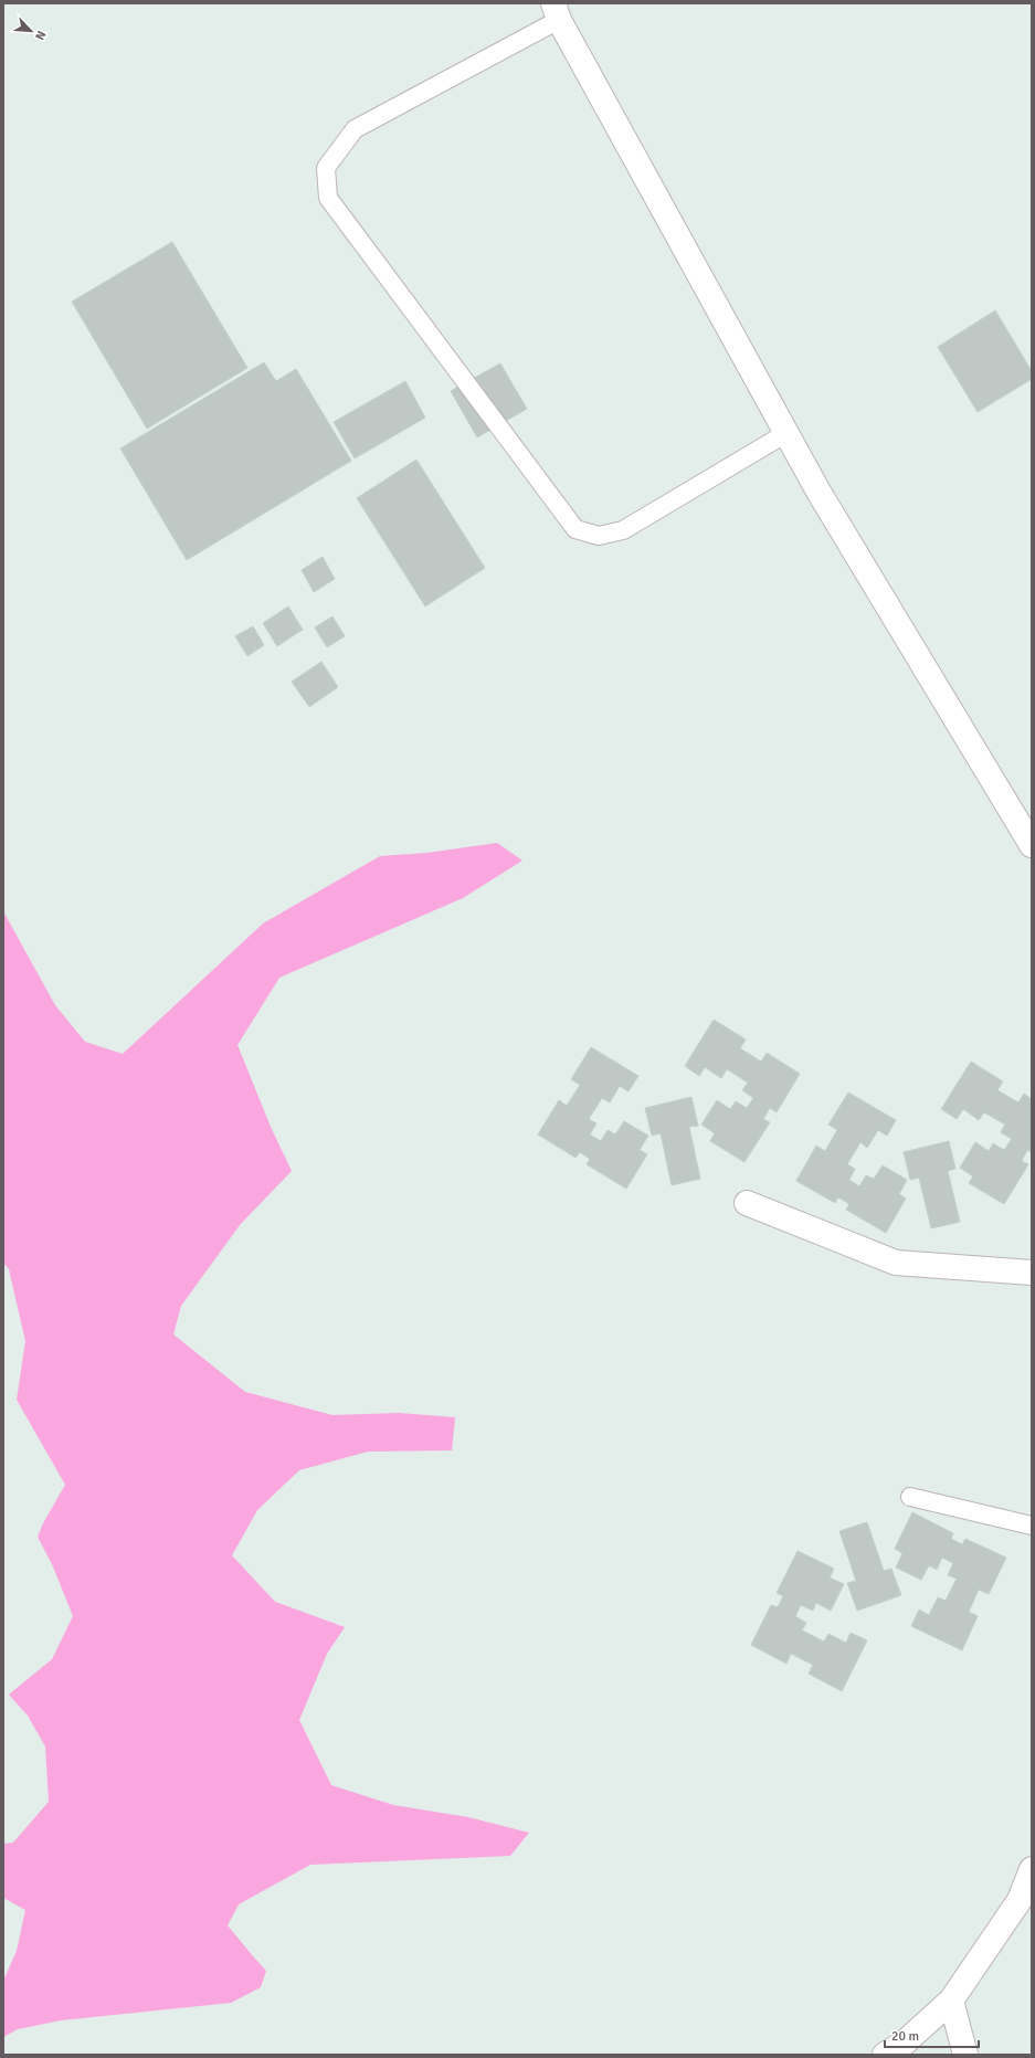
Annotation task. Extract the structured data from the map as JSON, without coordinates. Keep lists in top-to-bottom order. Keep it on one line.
{"scale_bar":"20 m","north":"bottom right"}
